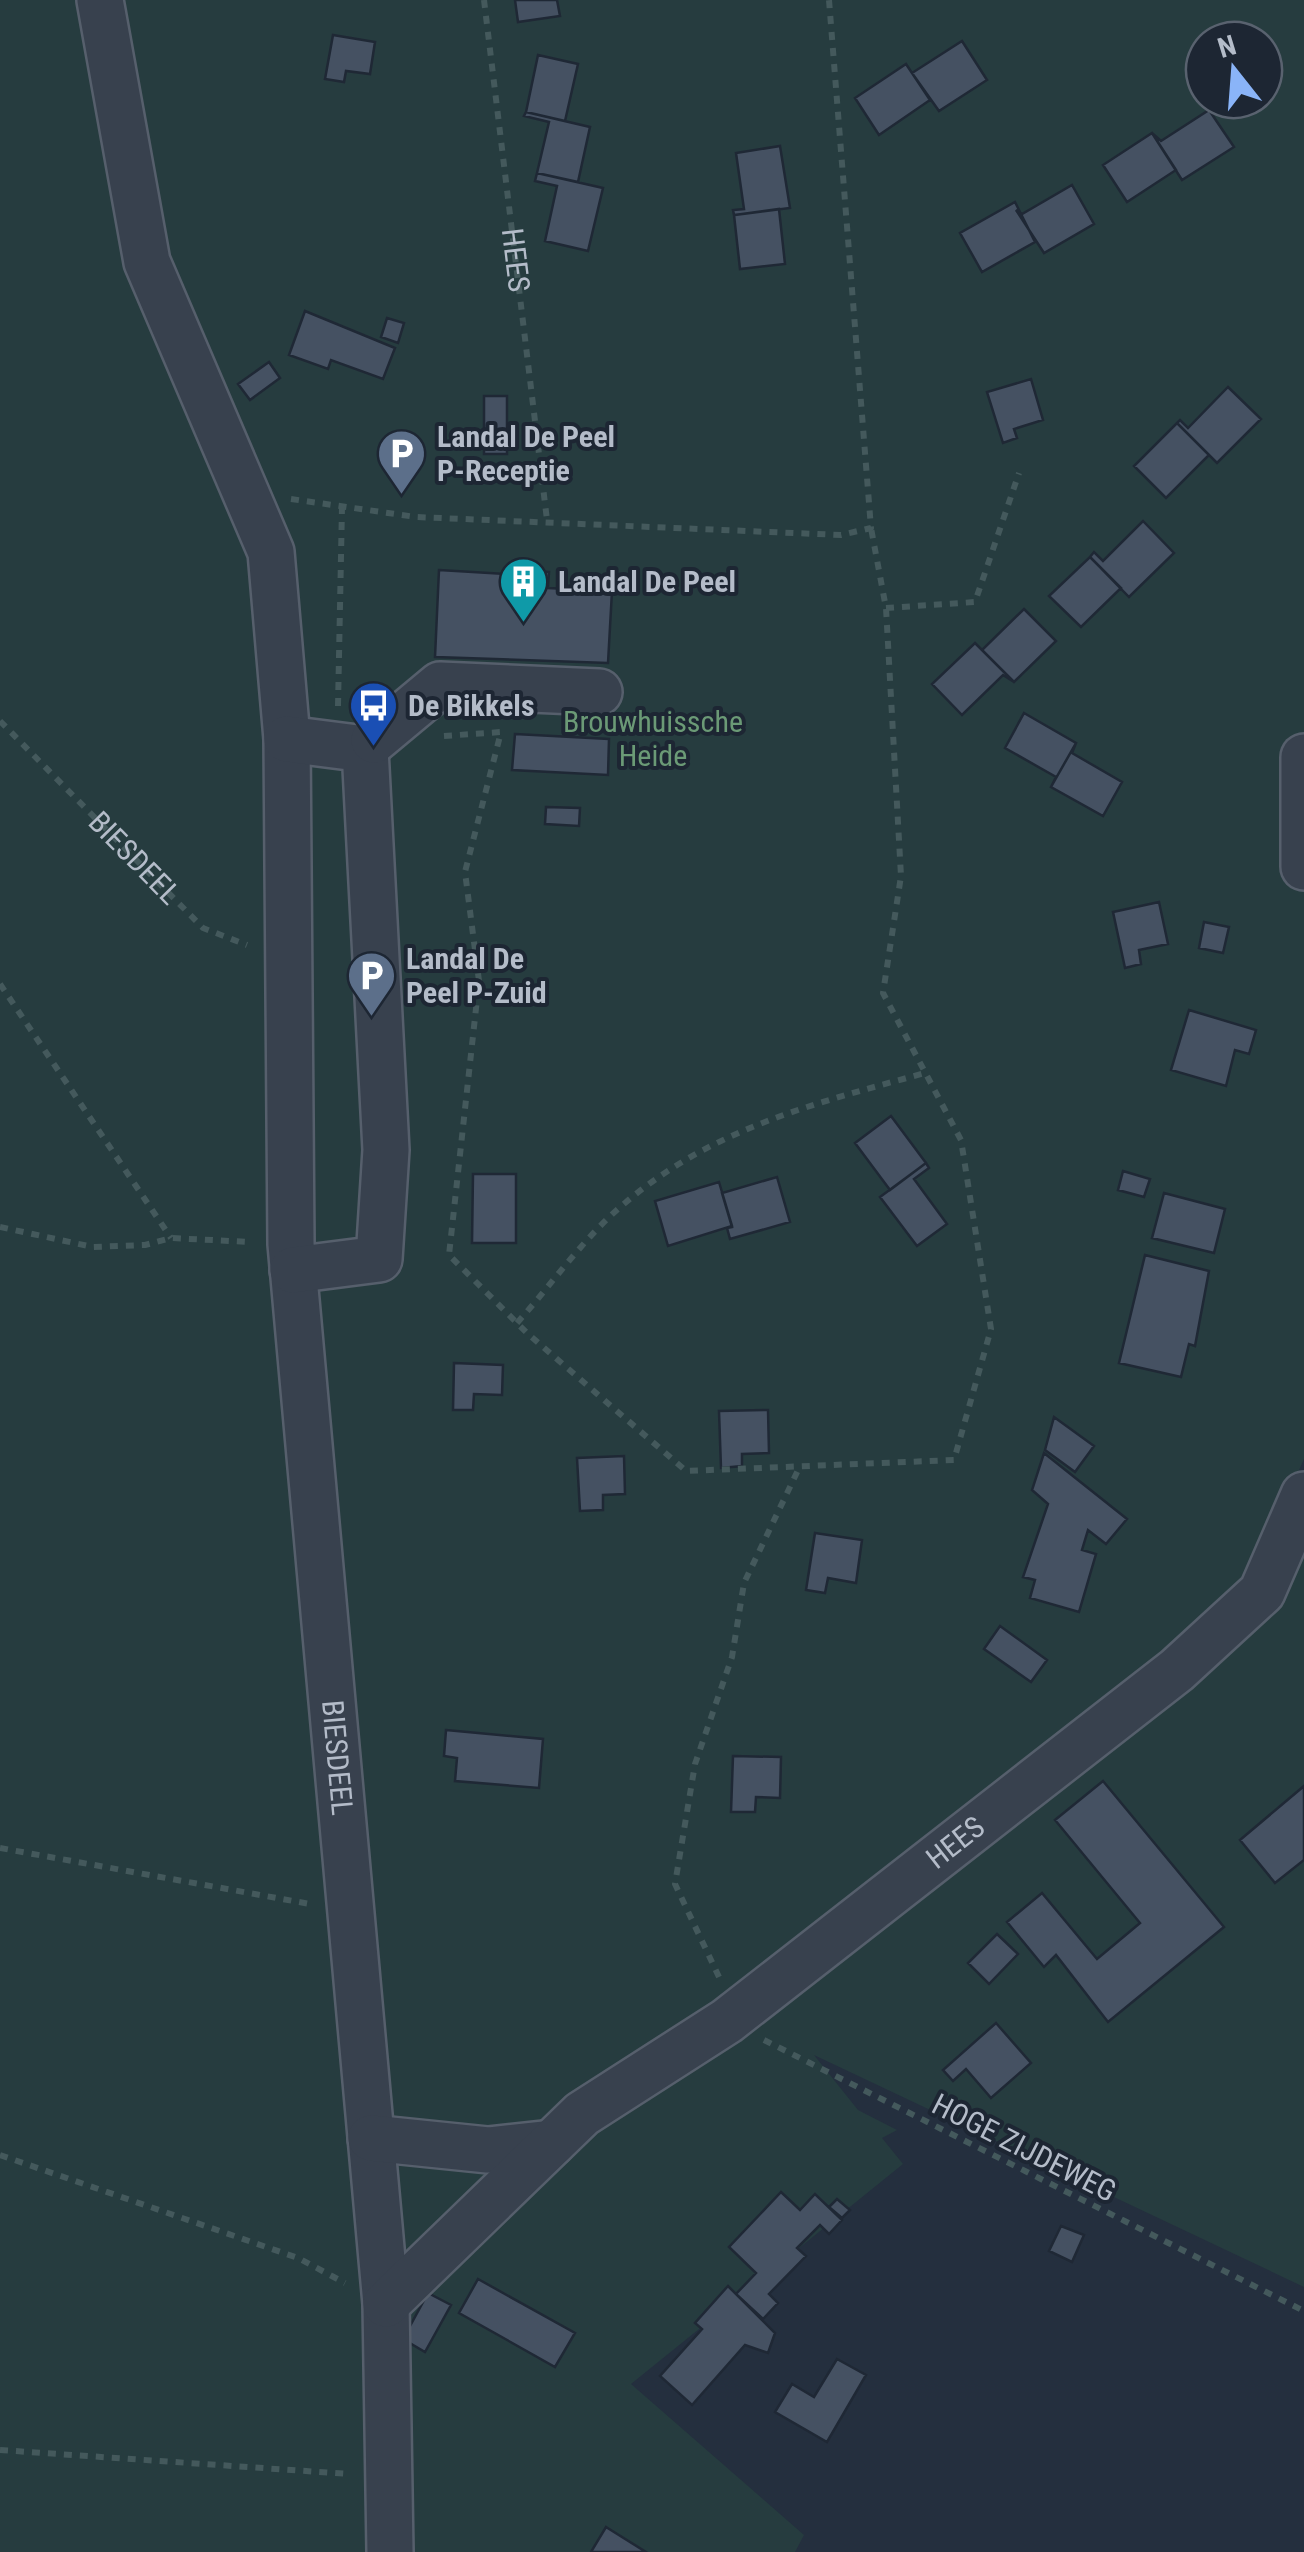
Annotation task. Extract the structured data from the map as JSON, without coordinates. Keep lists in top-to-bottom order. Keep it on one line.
{"streets":{"street":["HEES","BIESDEEL"],"path":["HOGE ZIJDEWEG"]},"crossings":[["HEES","BIESDEEL"],["HEES","HOGE ZIJDEWEG"]],"parks":["Brouwhuissche Heide"],"places":{"parking":["Landal De Peel P-Receptie","Landal De Peel P-Zuid"],"building":["Landal De Peel"],"bus stop":["De Bikkels"]},"north":"top"}
